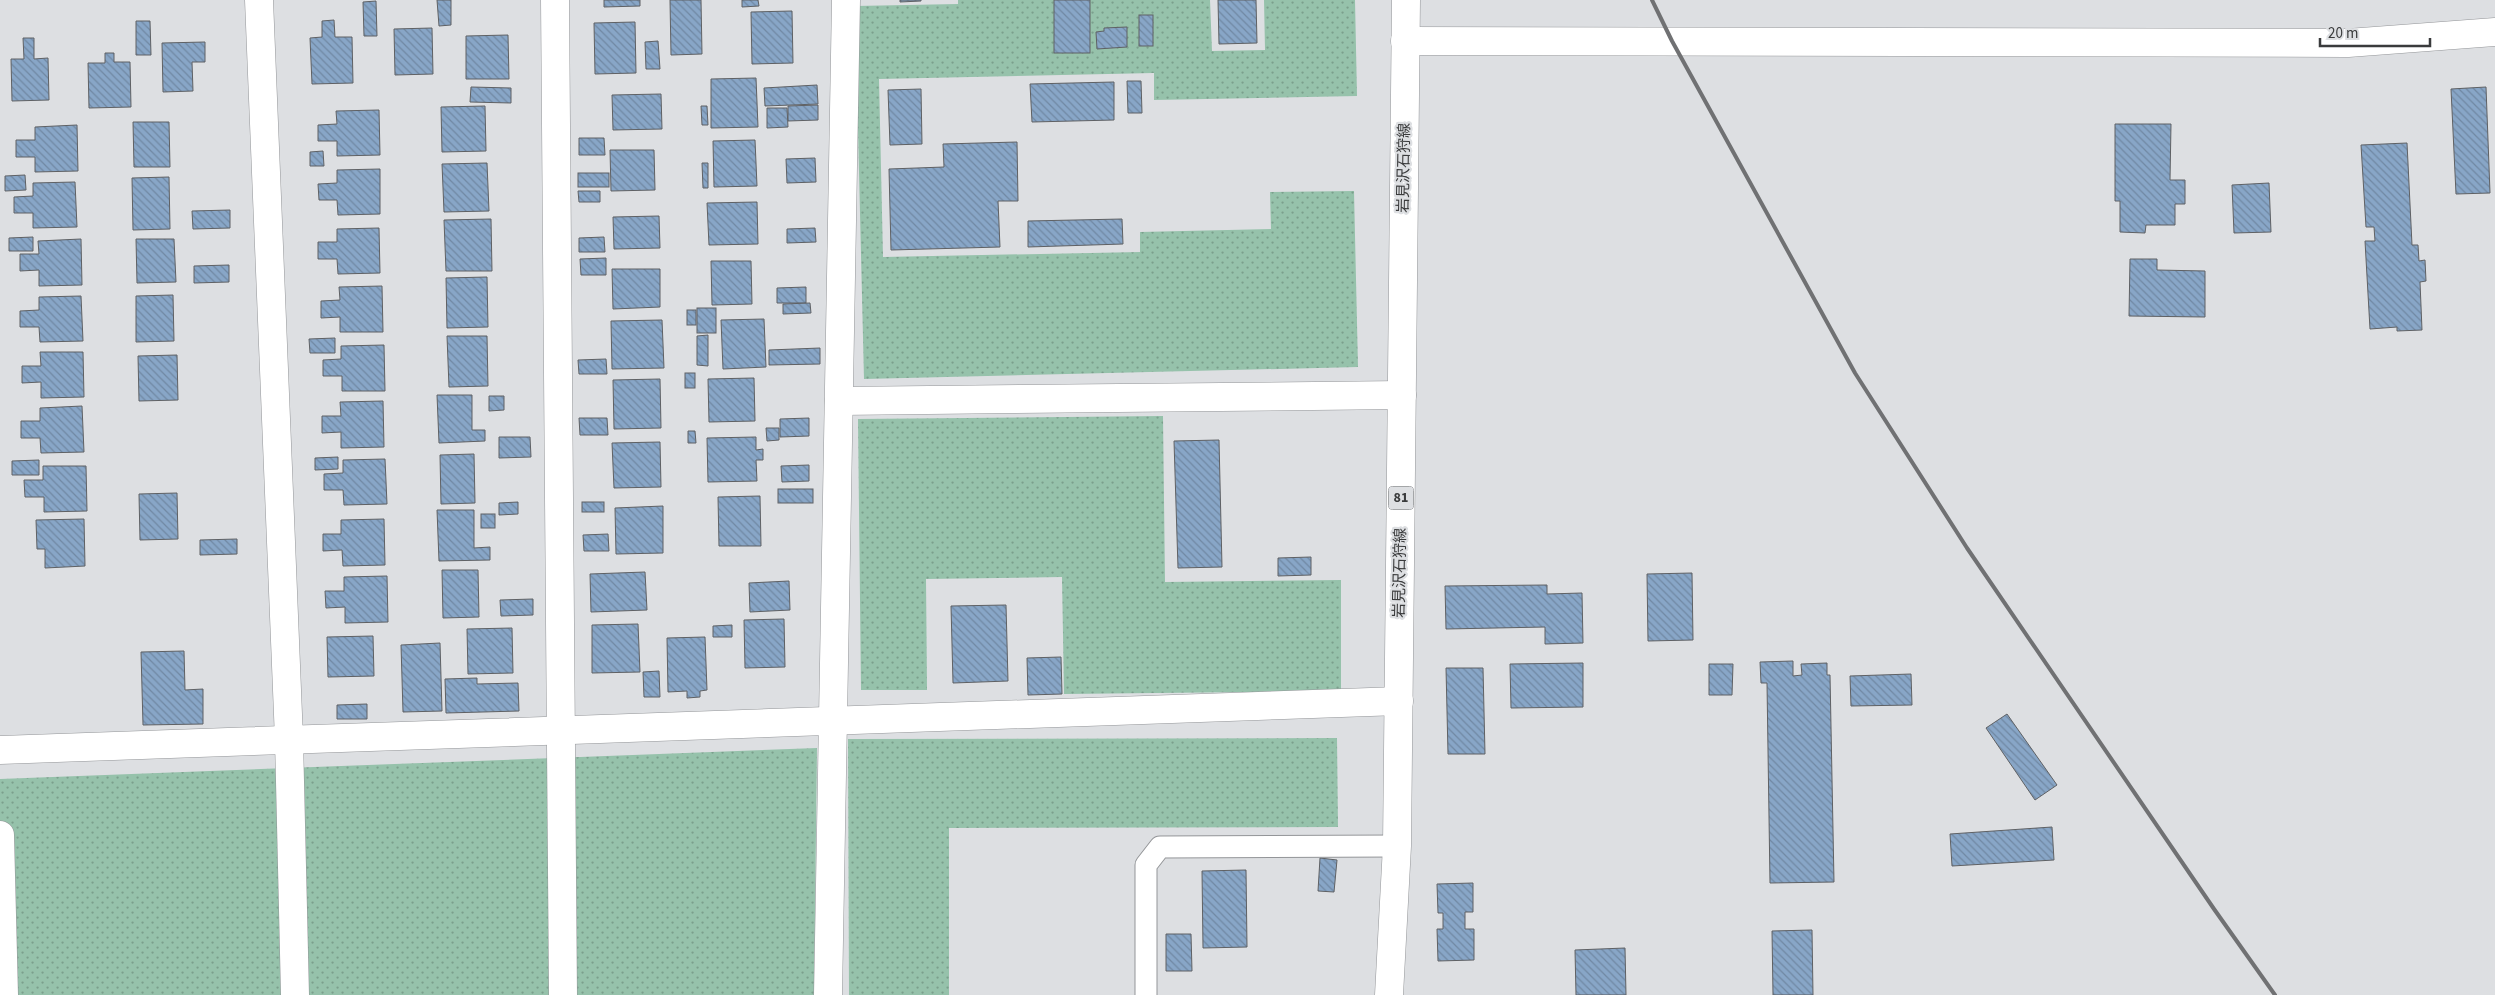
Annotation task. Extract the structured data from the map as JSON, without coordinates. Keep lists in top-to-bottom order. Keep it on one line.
{"streets":{"street":["岩見沢石狩線","81"]},"scale_bar":"20 m"}
